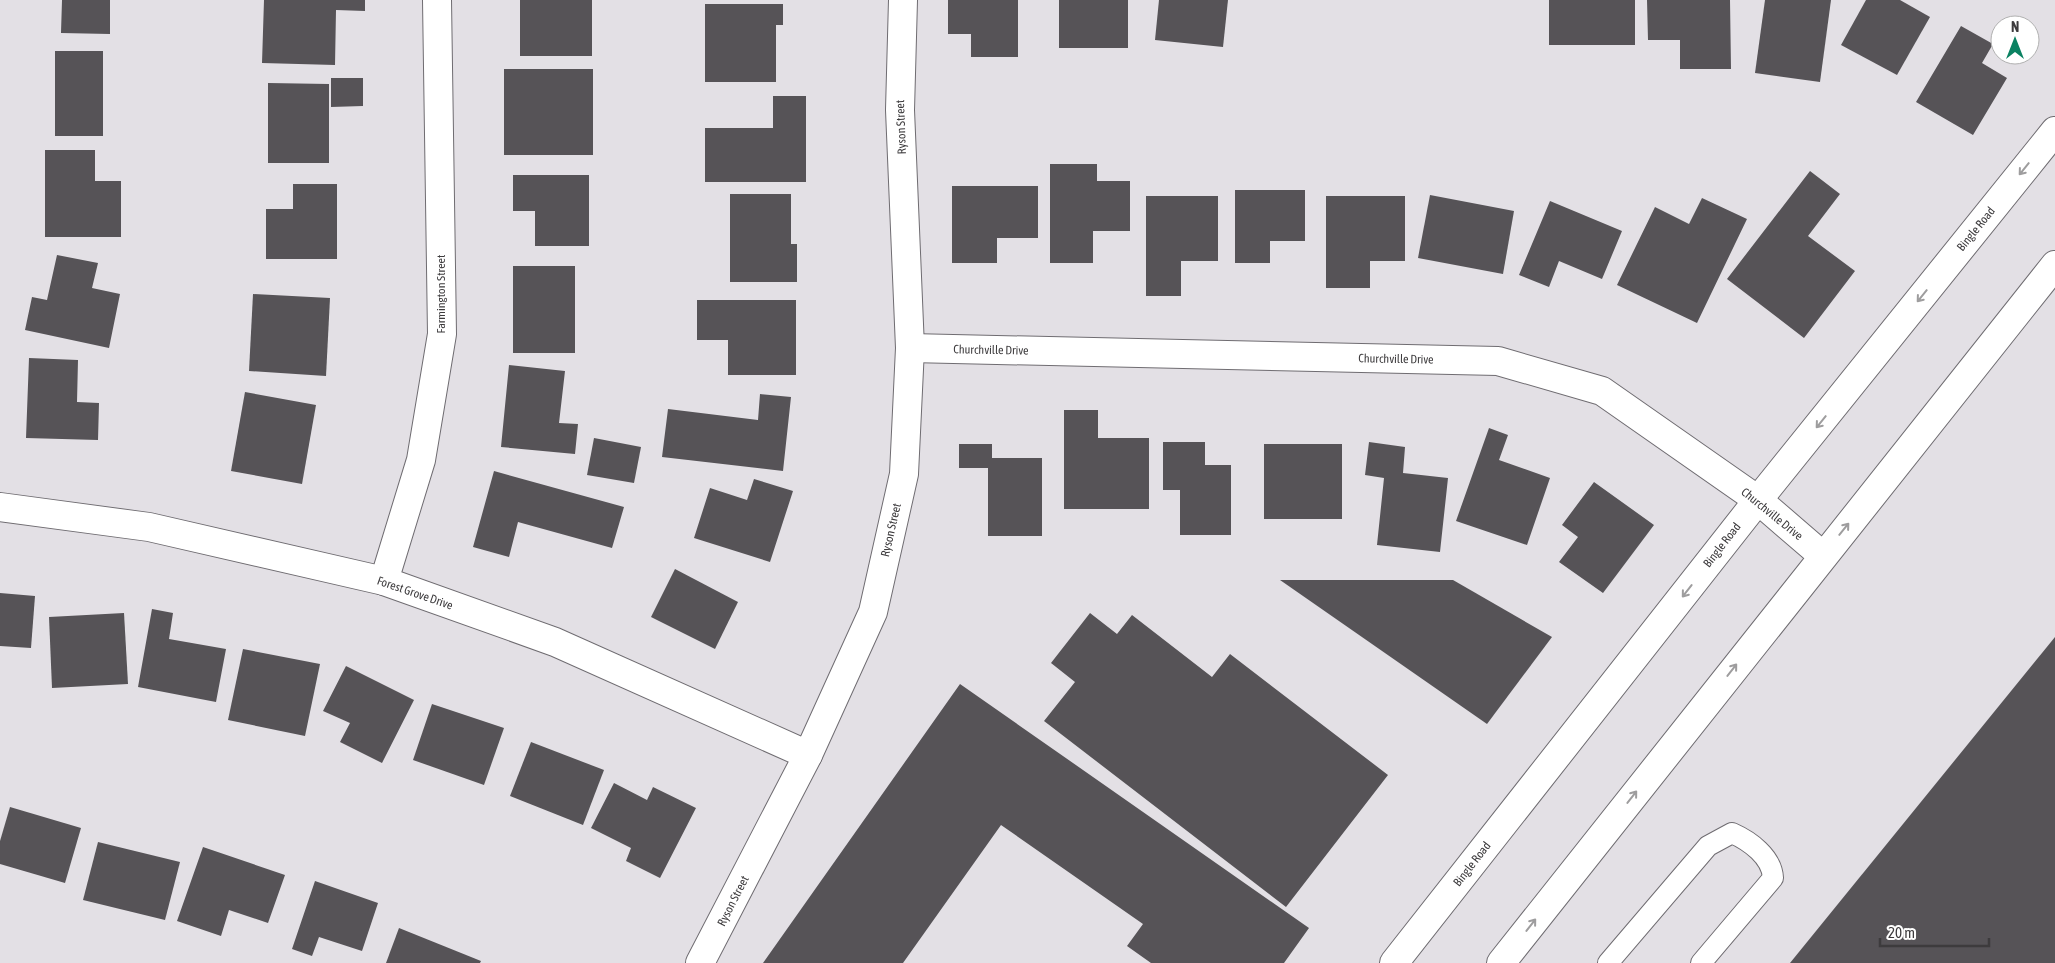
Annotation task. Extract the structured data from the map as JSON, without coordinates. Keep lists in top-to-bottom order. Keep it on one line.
{"streets":{"street":["Ryson Street","Bingle Road","Farmington Street","Churchville Drive","Forest Grove Drive"]},"crossings":[["Ryson Street","Churchville Drive"],["Ryson Street","Forest Grove Drive"],["Bingle Road","Churchville Drive"],["Farmington Street","Forest Grove Drive"]],"scale_bar":"20 m","north":"top"}
